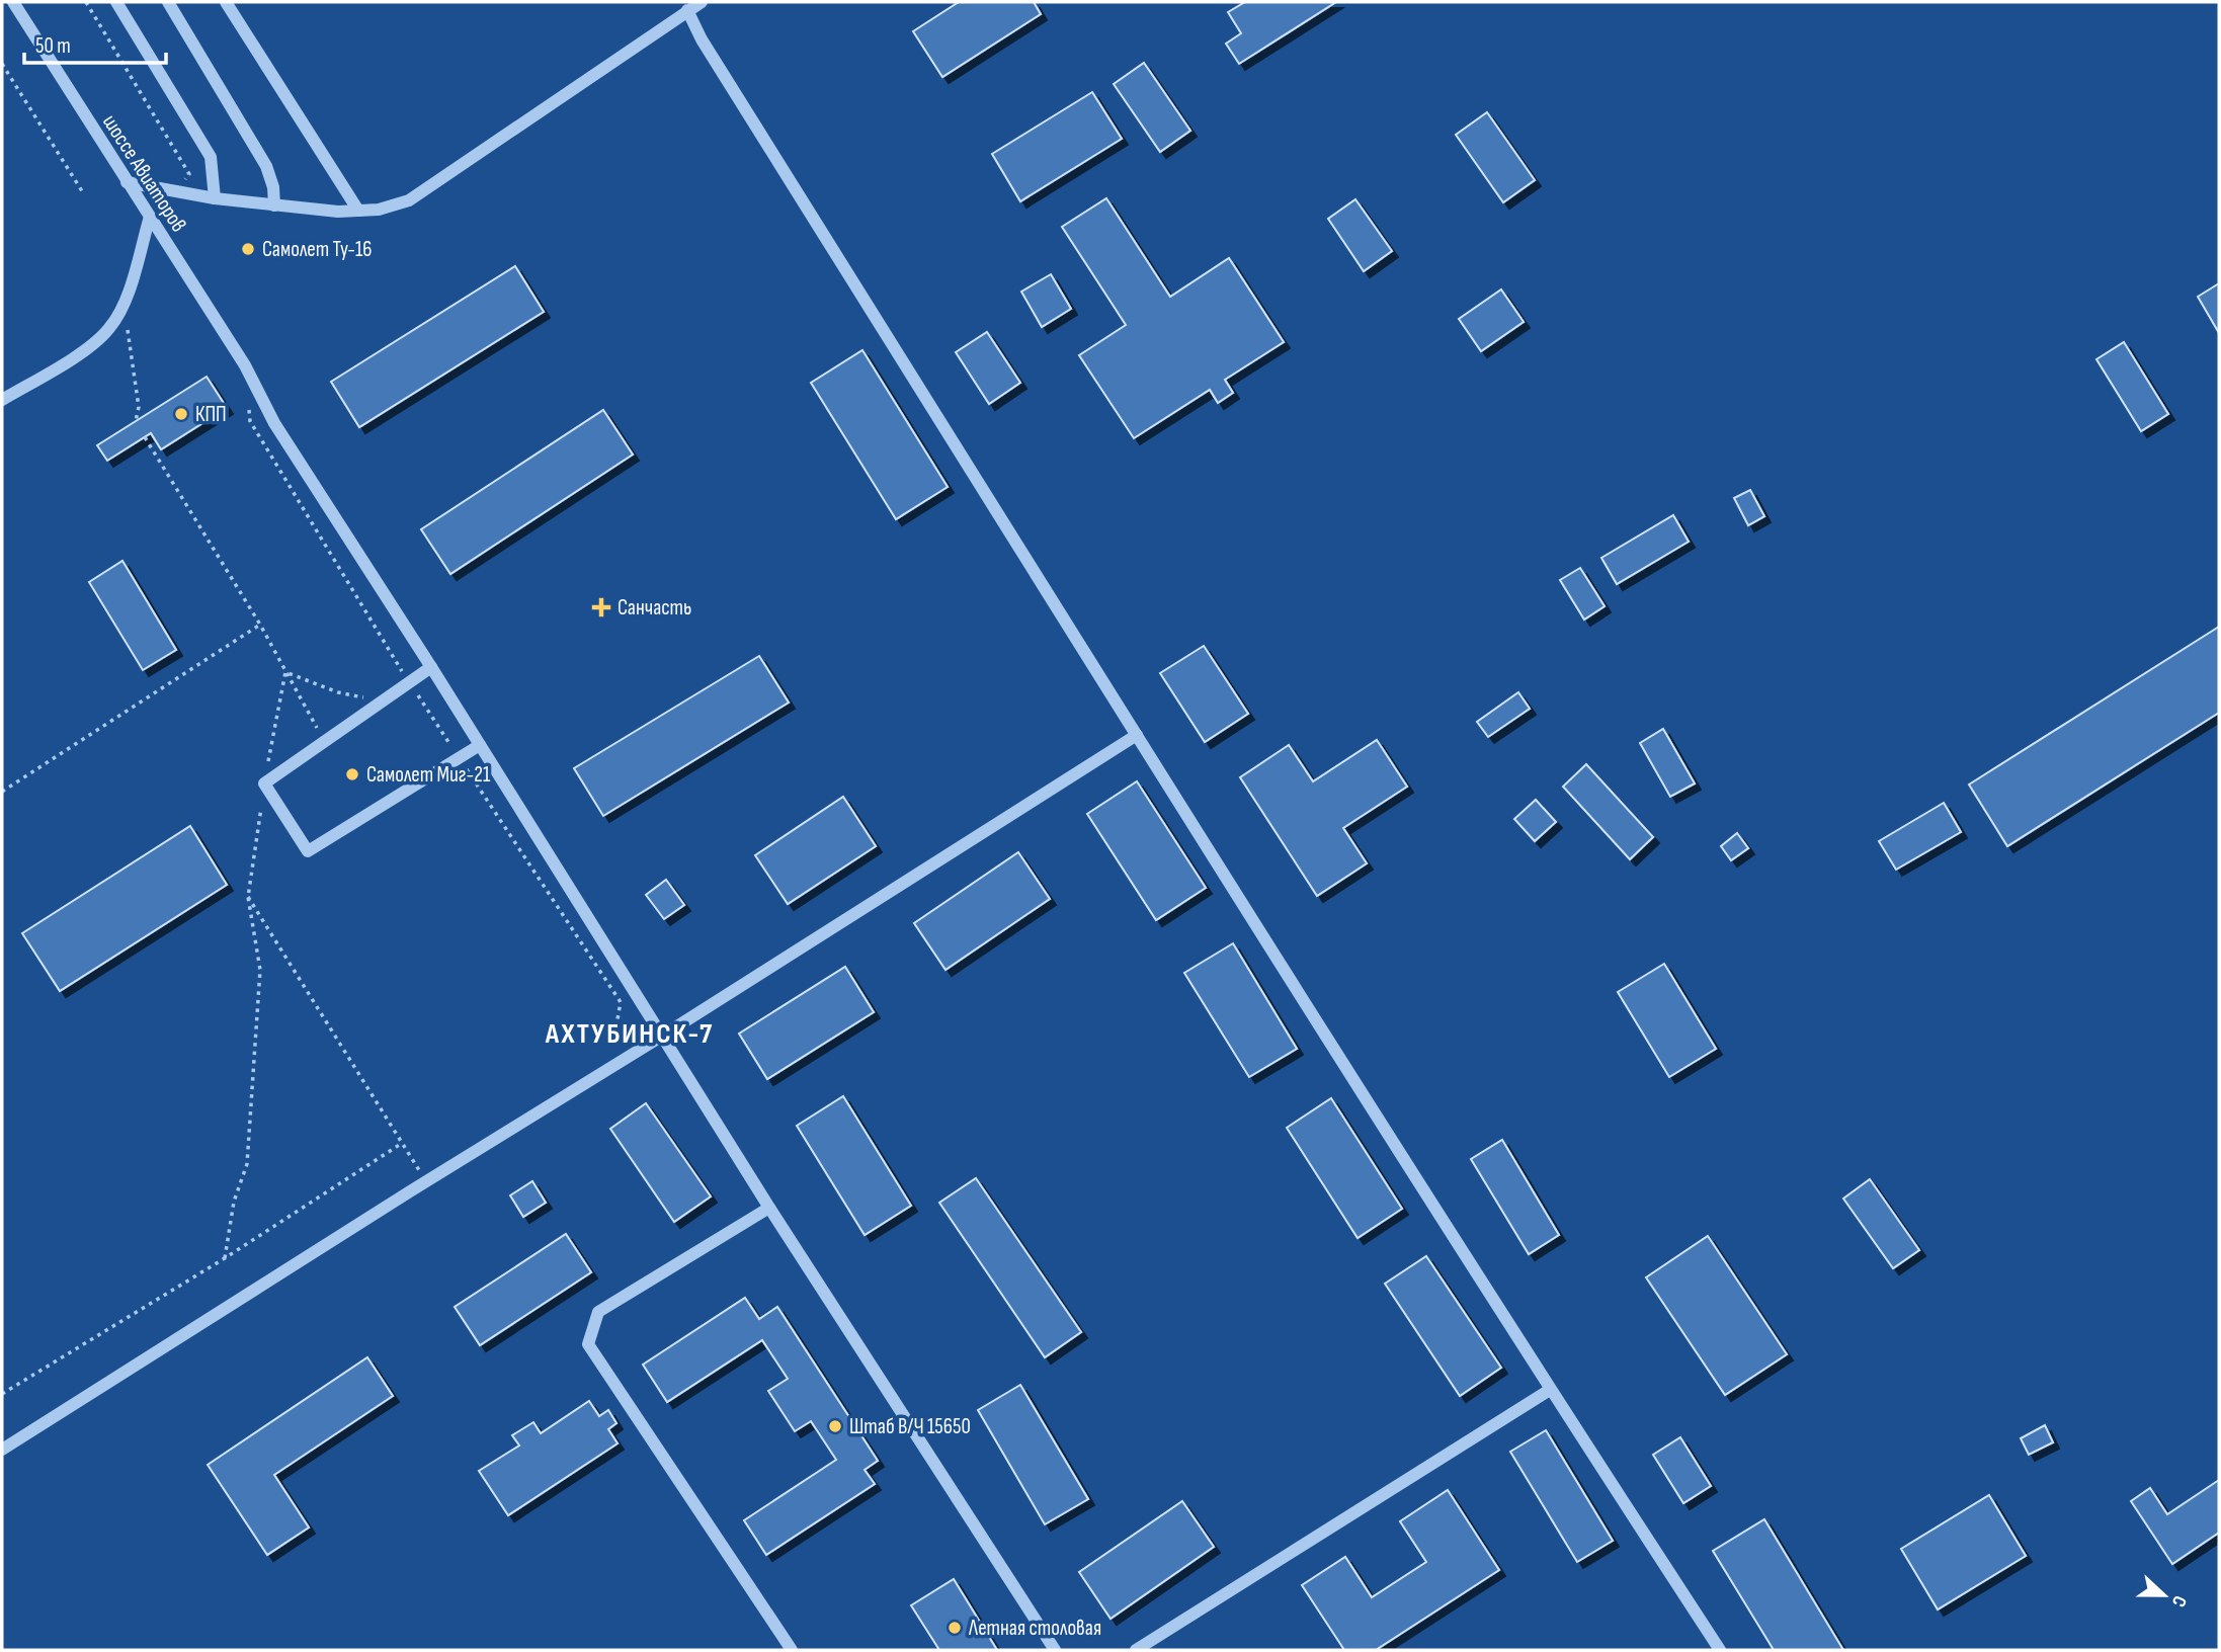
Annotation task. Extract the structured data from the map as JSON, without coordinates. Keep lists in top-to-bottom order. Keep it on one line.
{"streets":{"street":["шоссе Авиаторов"]},"districts":["АХТУБИНСК-7"],"places":{"other":["Самолет Ту-16","КПП","Самолет Миг-21","Штаб В/Ч 15650","Летная столовая"],"health":["Санчасть"]},"scale_bar":"50 m","north":"right"}
